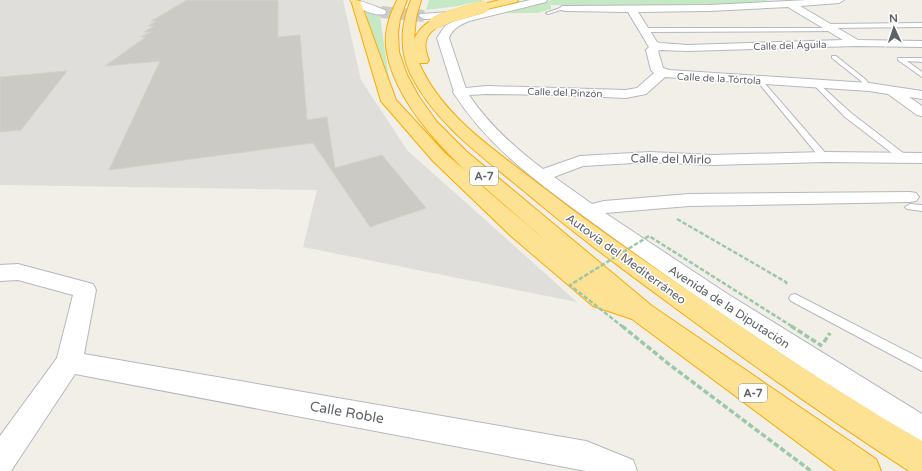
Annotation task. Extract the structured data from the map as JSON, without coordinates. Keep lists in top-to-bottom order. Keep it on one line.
{"streets":{"highway":["A-7","Autovía del Mediterráneo"],"street":["Calle del Águila","Calle de la Tórtola","Calle del Pinzón","Calle del Mirlo","Avenida de la Diputación","Calle Roble"]},"crossings":[["Calle del Águila","Calle de la Tórtola"],["Calle de la Tórtola","Calle del Pinzón"],["Calle del Mirlo","Avenida de la Diputación"]],"north":"top"}
